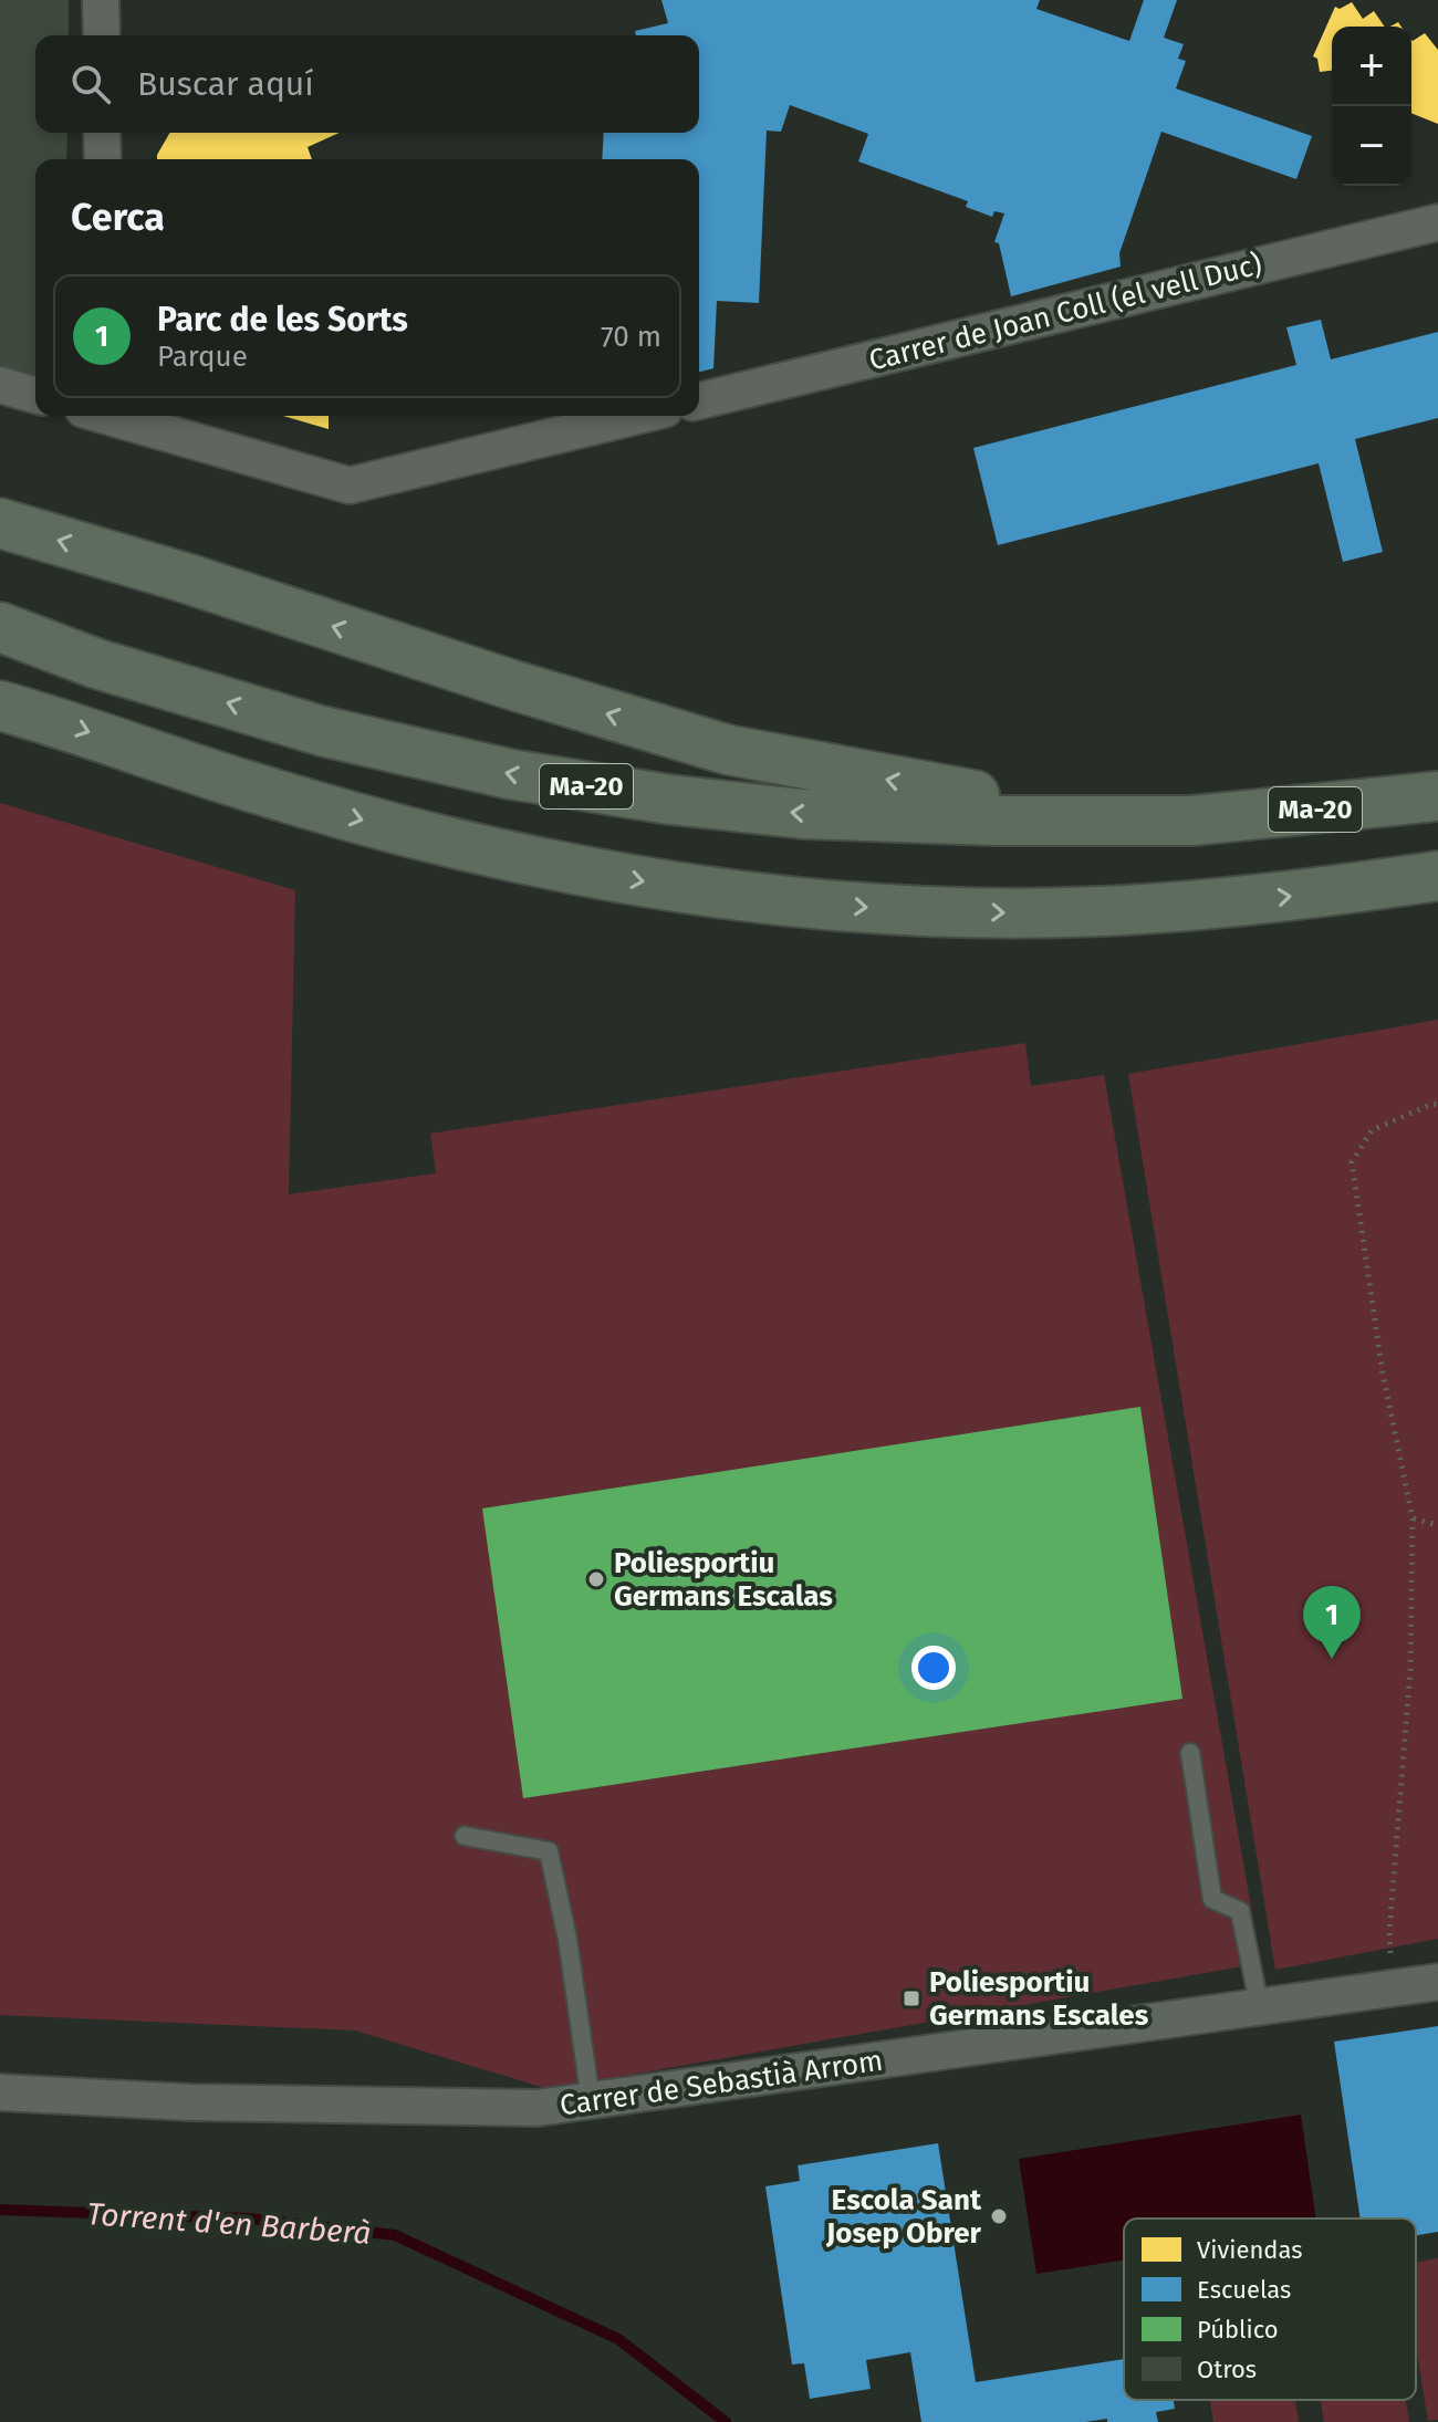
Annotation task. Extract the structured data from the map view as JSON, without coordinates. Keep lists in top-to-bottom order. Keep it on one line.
{"streets":{"highway":["Ma-20"],"street":["Carrer de Joan Coll (el vell Duc)","Carrer de Sebastià Arrom"]},"water":["Torrent d'en Barberà"],"places":{"other":["Poliesportiu Germans Escalas","Escola Sant Josep Obrer"],"transit":["Poliesportiu Germans Escales"]},"legend":["Viviendas","Escuelas","Público","Otros"],"page":{"map_buttons":["+","−"],"search":"Buscar aquí","heading":"Cerca","list":[{"mark":"1","name":"Parc de les Sorts","note":"Parque","value":"70 m"}],"pins":"1"}}
